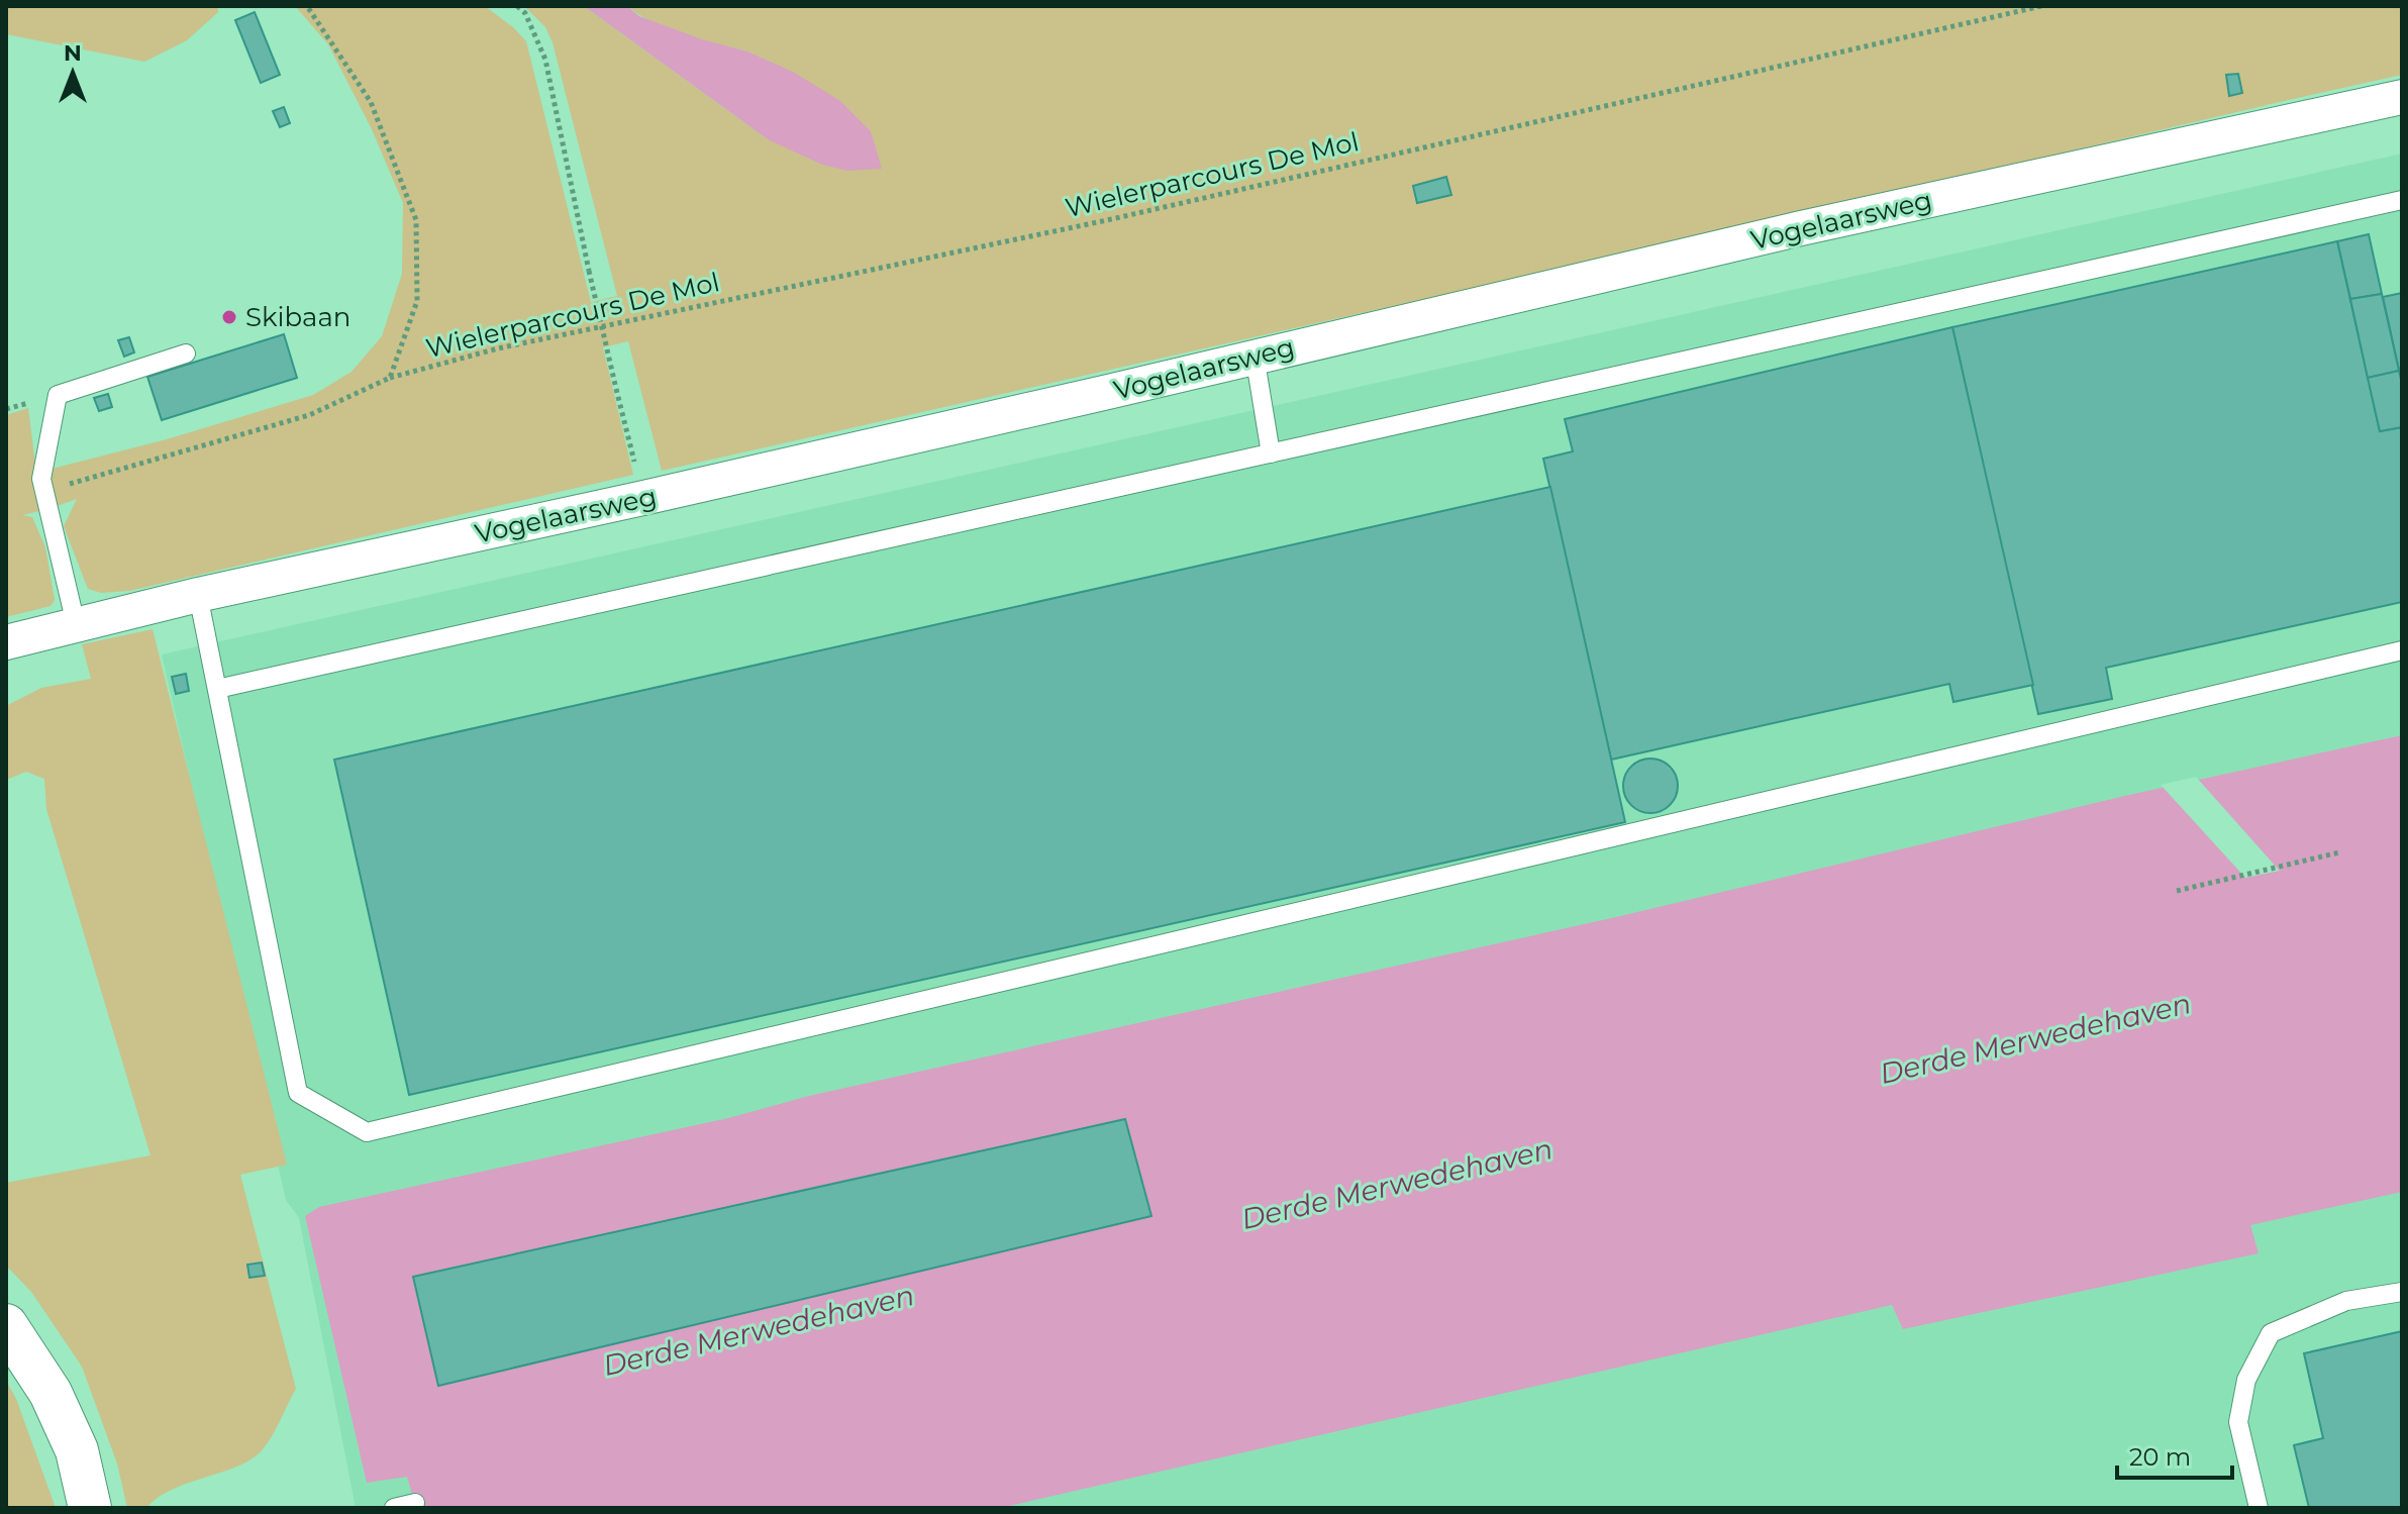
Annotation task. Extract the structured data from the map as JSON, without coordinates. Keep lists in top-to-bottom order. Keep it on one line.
{"streets":{"street":["Vogelaarsweg"],"path":["Wielerparcours De Mol"]},"water":["Derde Merwedehaven"],"places":["Skibaan"],"scale_bar":"20 m","north":"top"}
